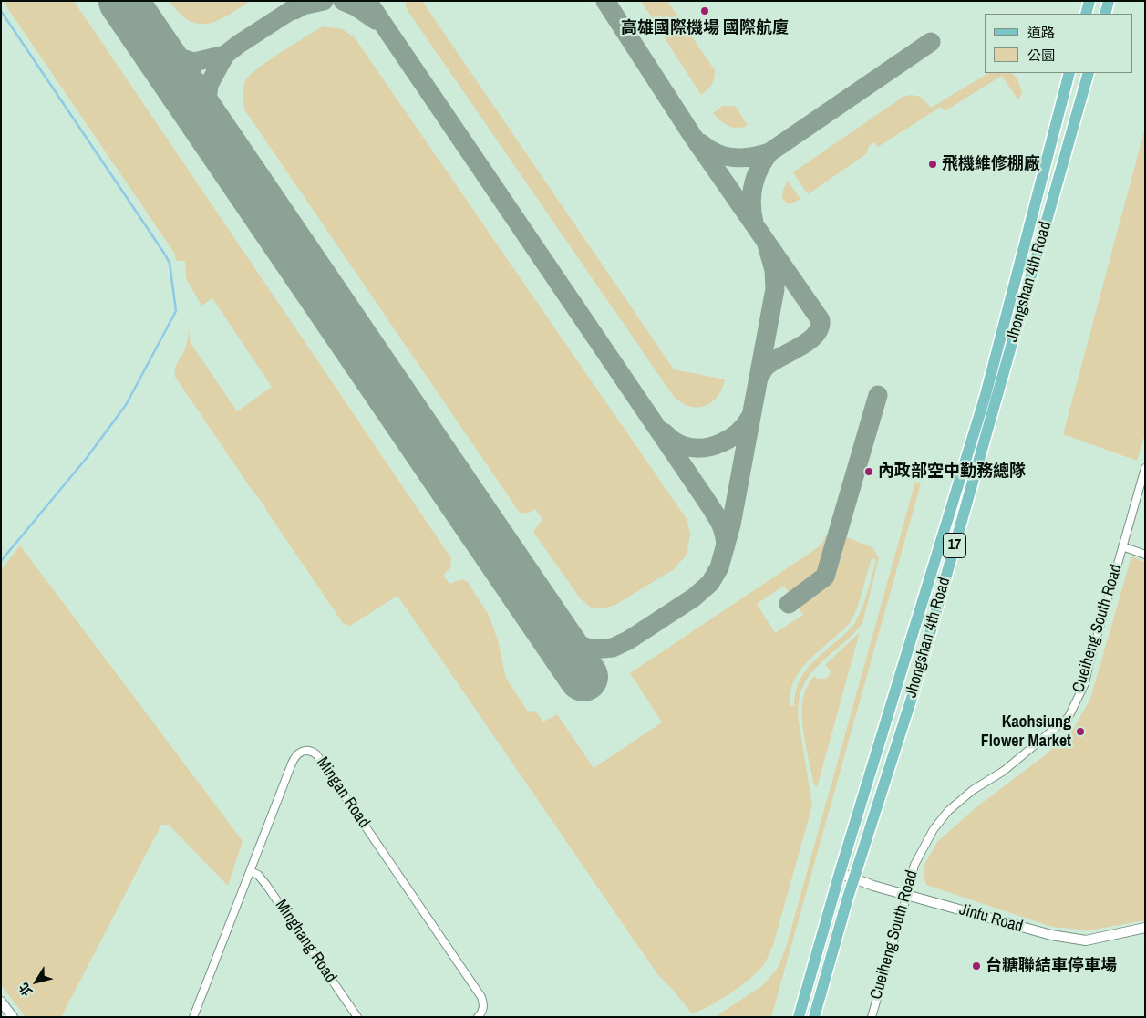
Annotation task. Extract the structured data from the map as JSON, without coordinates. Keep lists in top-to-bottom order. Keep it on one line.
{"streets":{"main road":["Jhongshan 4th Road","17"],"street":["Cueiheng South Road","Mingan Road","Jinfu Road","Minghang Road"]},"crossings":[["Jhongshan 4th Road","Jinfu Road"],["Cueiheng South Road","Jinfu Road"],["Mingan Road","Minghang Road"]],"places":["高雄國際機場 國際航廈","飛機維修棚廠","內政部空中勤務總隊","Kaohsiung Flower Market","台糖聯結車停車場"],"legend":["道路","公園"],"north":"bottom left"}
